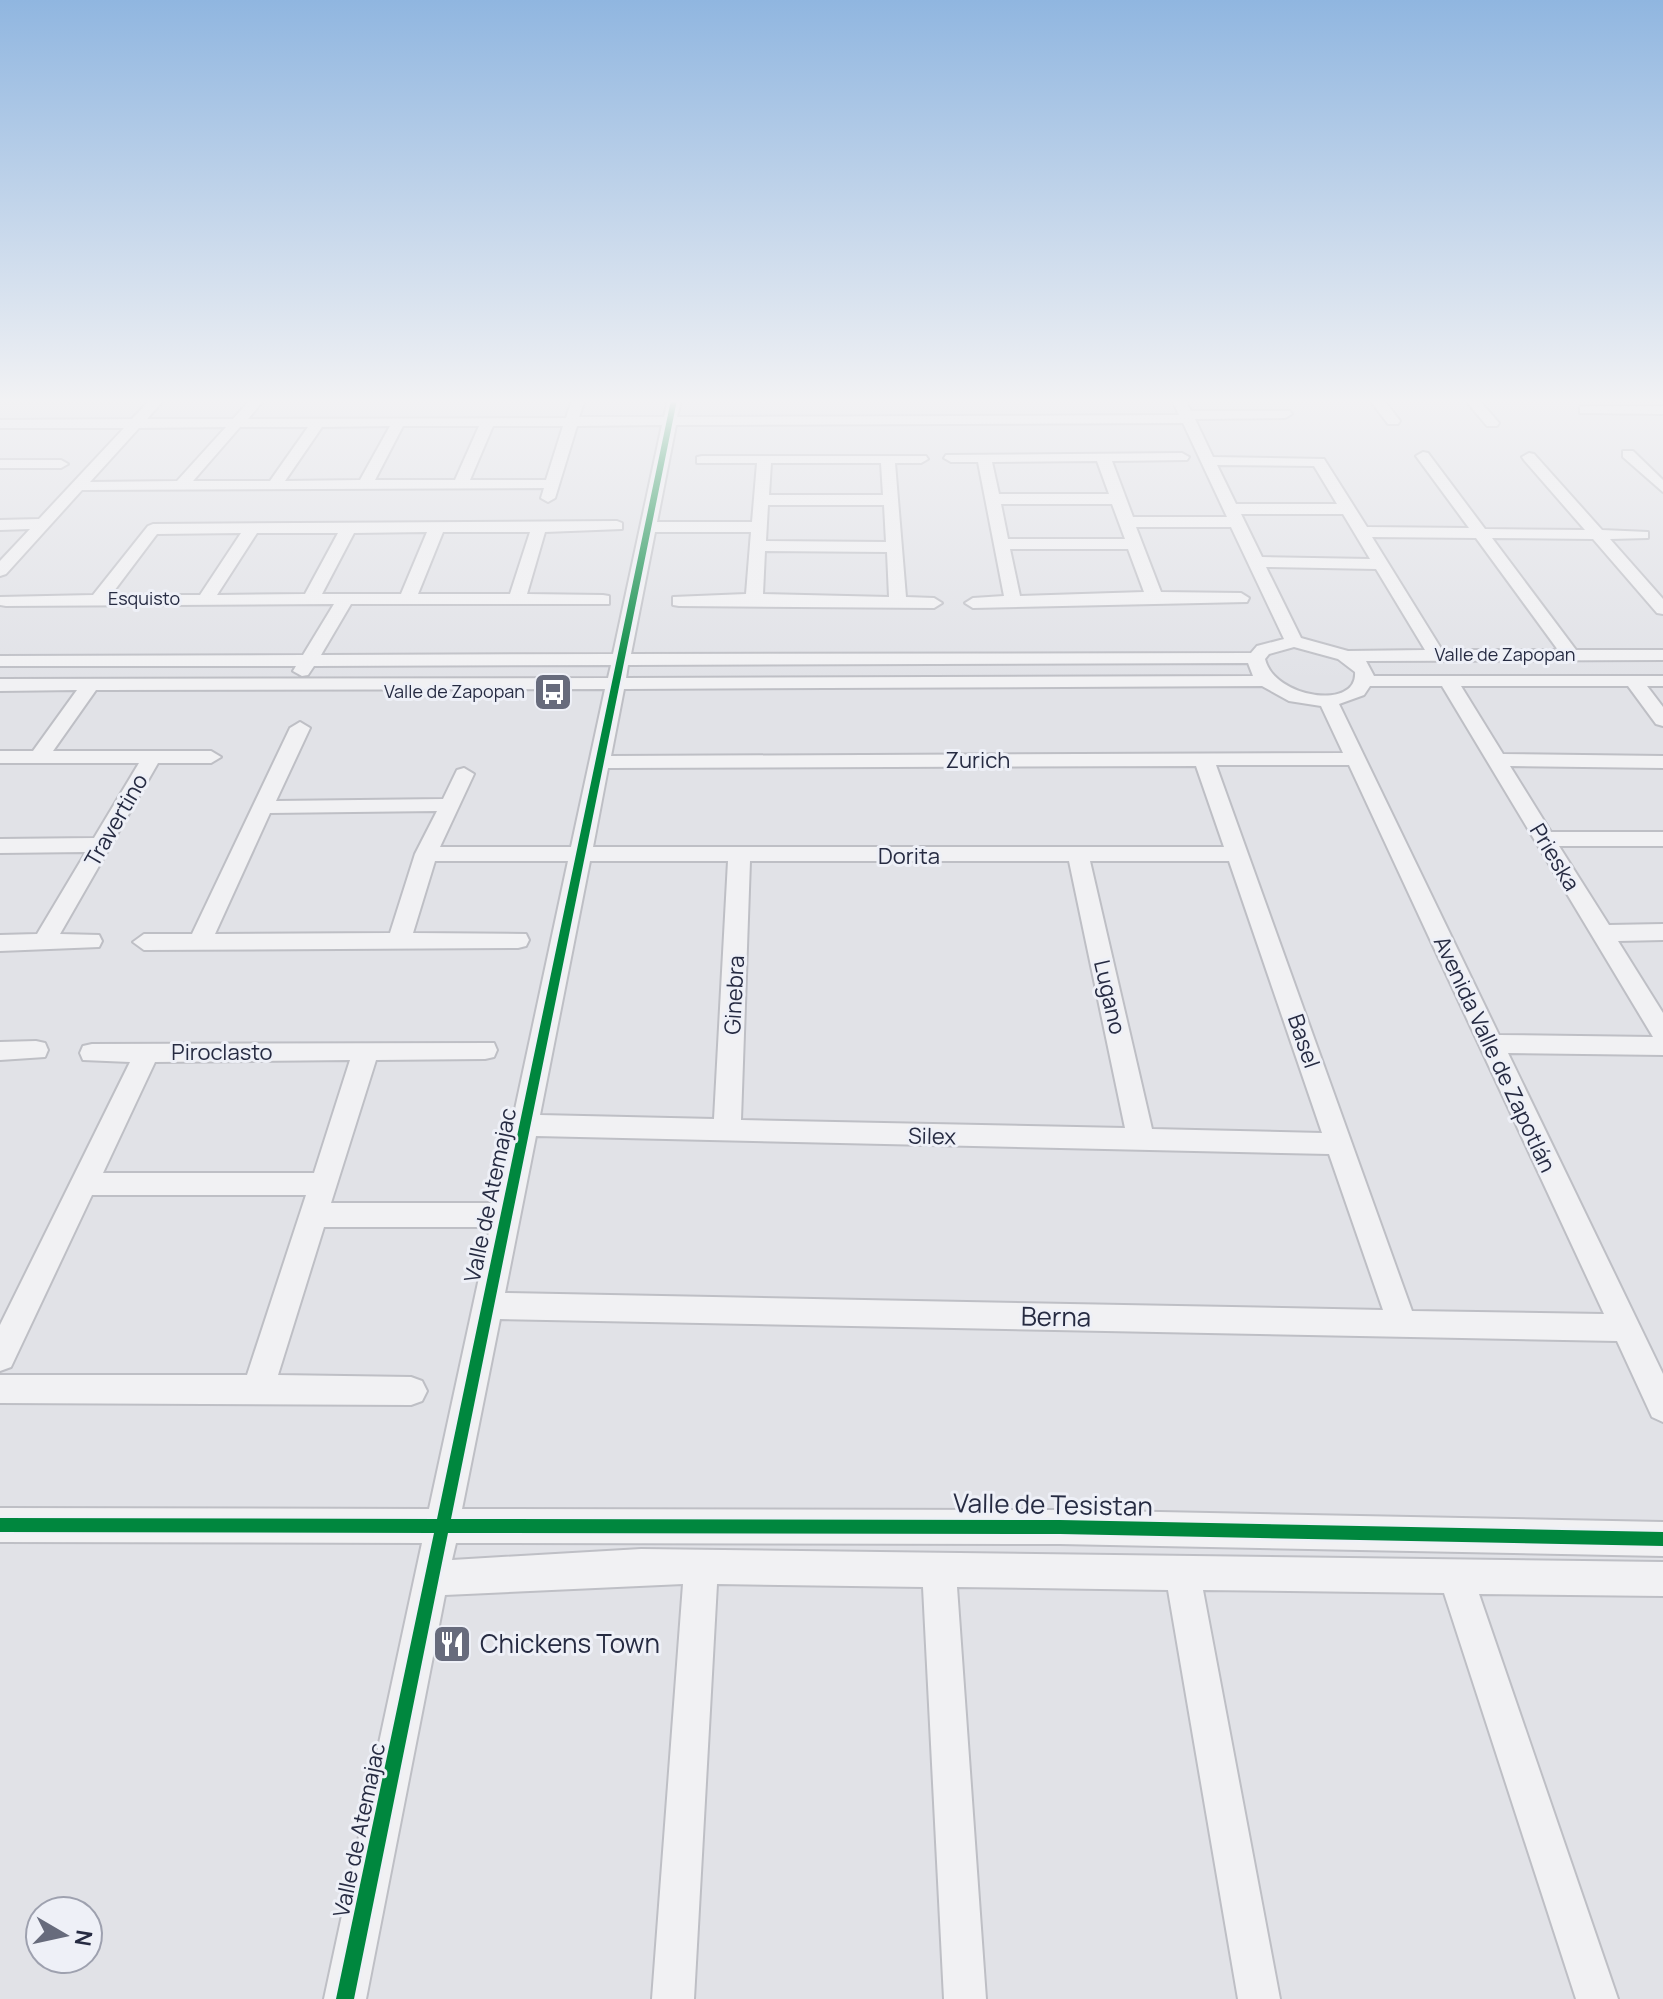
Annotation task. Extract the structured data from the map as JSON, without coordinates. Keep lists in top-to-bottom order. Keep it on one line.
{"streets":{"street":["Esquisto","Valle de Zapopan","Zurich","Travertino","Dorita","Prieska","Ginebra","Lugano","Basel","Piroclasto","Avenida Valle de Zapotlán","Silex","Valle de Atemajac","Berna","Valle de Tesistan"]},"crossings":[["Valle de Zapopan","Prieska"],["Zurich","Basel"],["Zurich","Avenida Valle de Zapotlán"],["Zurich","Valle de Atemajac"],["Dorita","Ginebra"],["Dorita","Lugano"],["Dorita","Basel"],["Dorita","Valle de Atemajac"],["Ginebra","Silex"],["Lugano","Silex"],["Basel","Silex"],["Basel","Berna"],["Avenida Valle de Zapotlán","Berna"],["Silex","Valle de Atemajac"],["Valle de Atemajac","Berna"],["Valle de Atemajac","Valle de Tesistan"]],"places":{"bus stop":["Valle de Zapopan"],"restaurant":["Chickens Town"]},"north":"right"}
